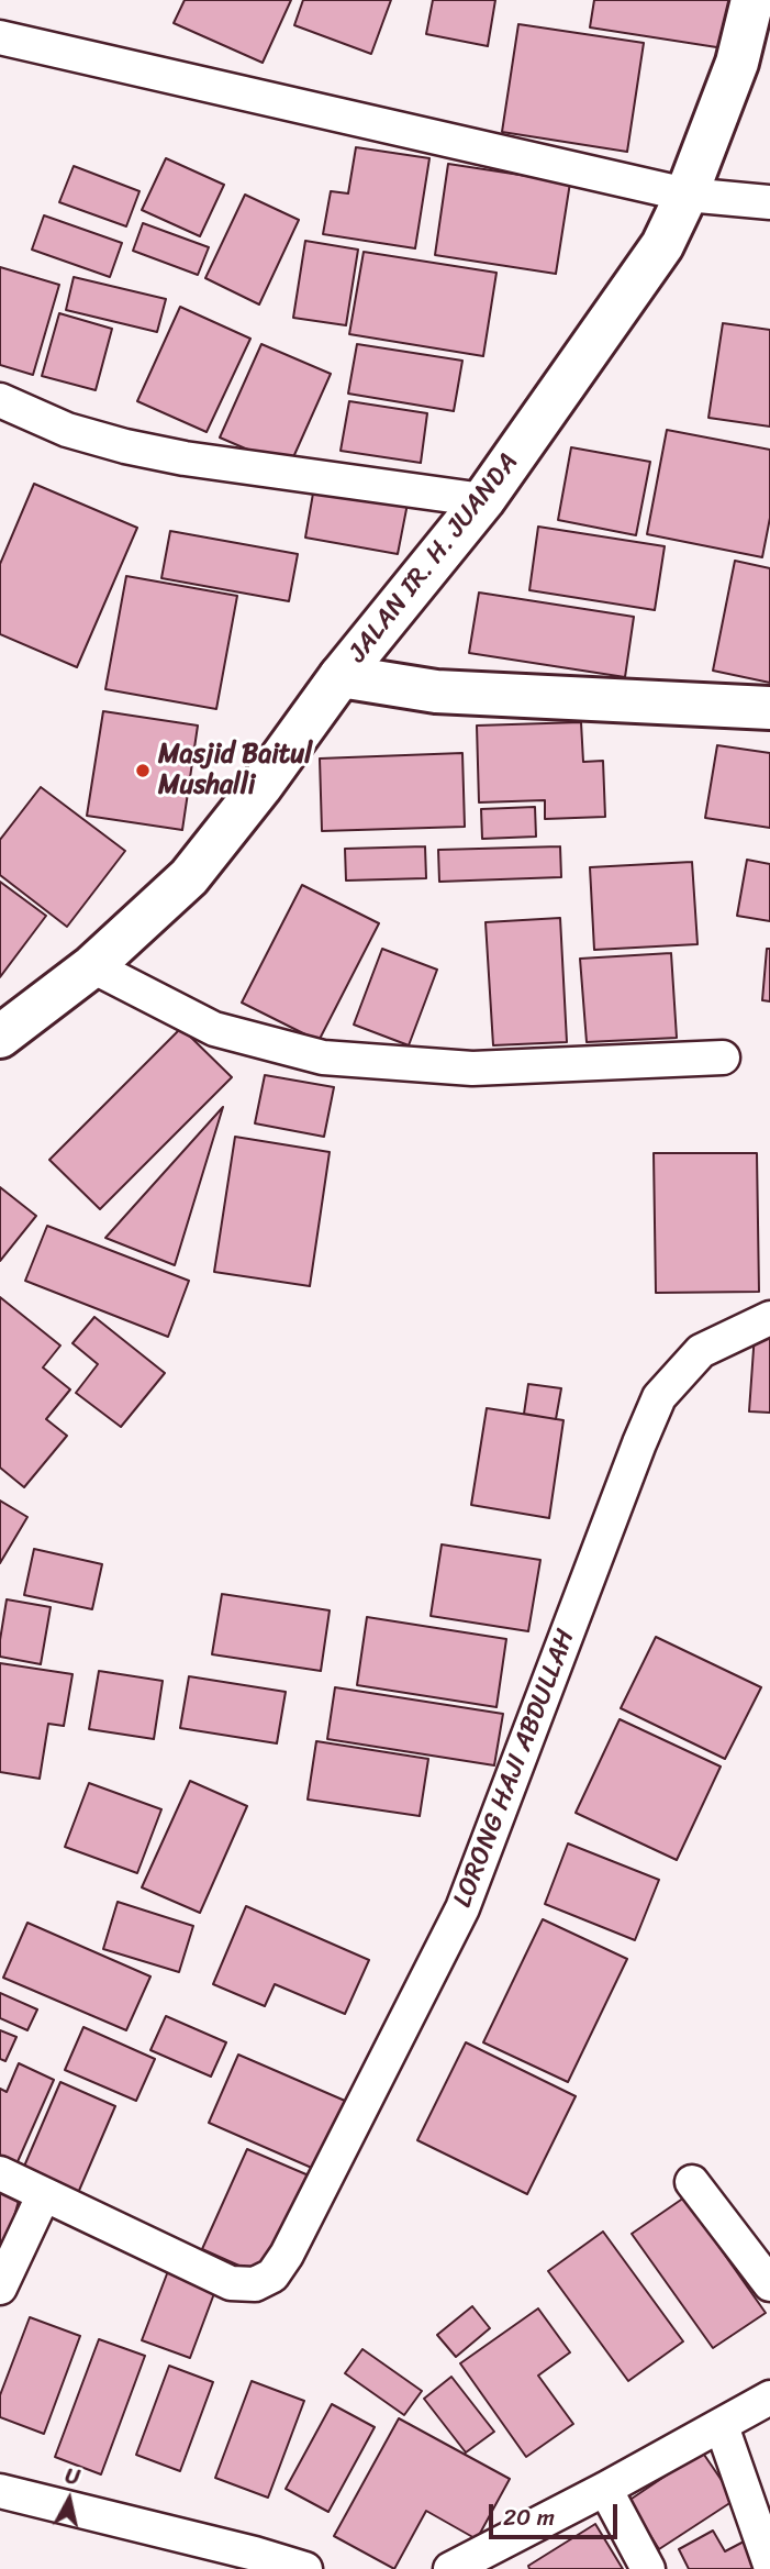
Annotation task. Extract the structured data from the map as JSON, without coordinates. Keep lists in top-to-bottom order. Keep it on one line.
{"streets":{"main road":["JALAN IR. H. JUANDA"],"street":["LORONG HAJI ABDULLAH"]},"places":["Masjid Baitul Mushalli"],"scale_bar":"20 m","north":"top"}
